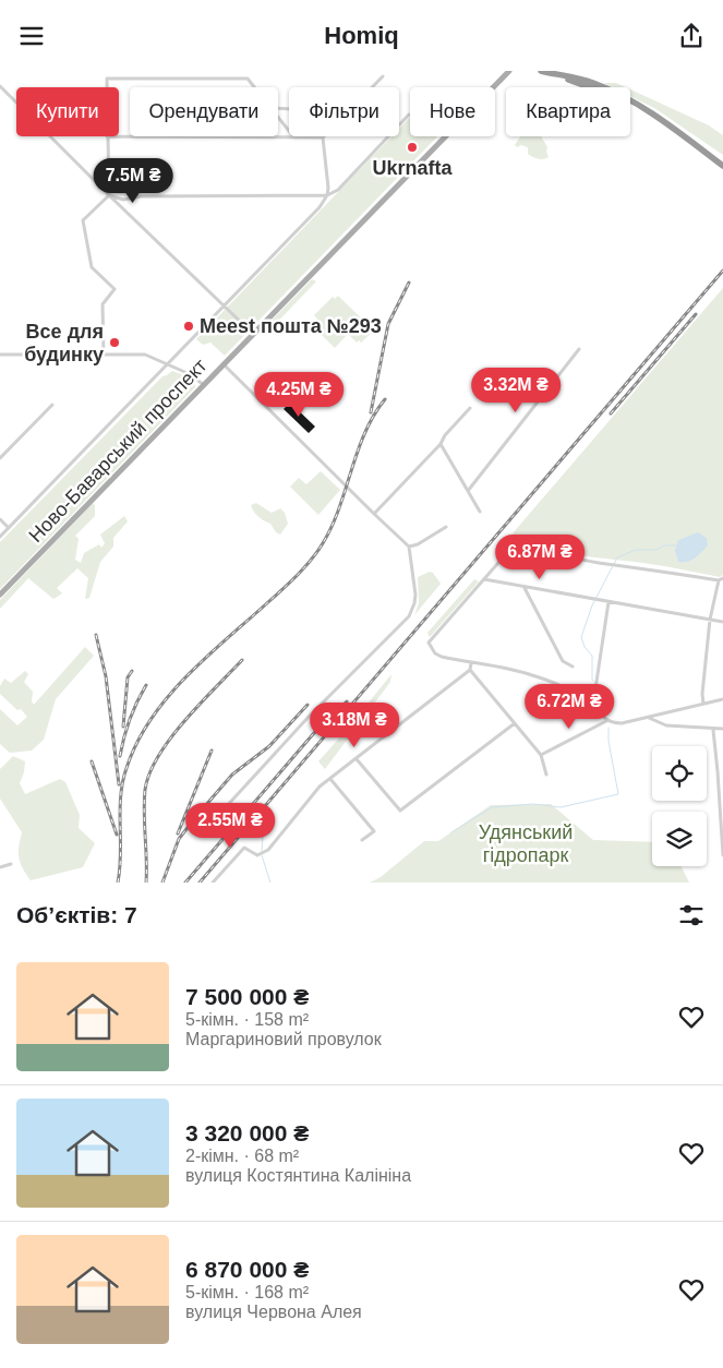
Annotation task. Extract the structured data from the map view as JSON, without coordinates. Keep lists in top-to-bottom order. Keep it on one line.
{"streets":{"main road":["Ново-Баварський проспект"]},"parks":["Удянський гідропарк"],"places":["Ukrnafta","Meest пошта №293","Все для будинку"],"page":{"header":"Homiq","chip":["Купити","Орендувати","Фільтри","Нове","Квартира"],"price":["7.5M ₴","3.32M ₴","4.25M ₴","6.87M ₴","6.72M ₴","3.18M ₴","2.55M ₴"],"heading":"Об’єктів: 7","list":[{"name":"7 500 000 ₴","note":"5-кімн. · 158 m² · Маргариновий провулок"},{"name":"3 320 000 ₴","note":"2-кімн. · 68 m² · вулиця Костянтина Калініна"},{"name":"6 870 000 ₴","note":"5-кімн. · 168 m² · вулиця Червона Алея"}]}}
